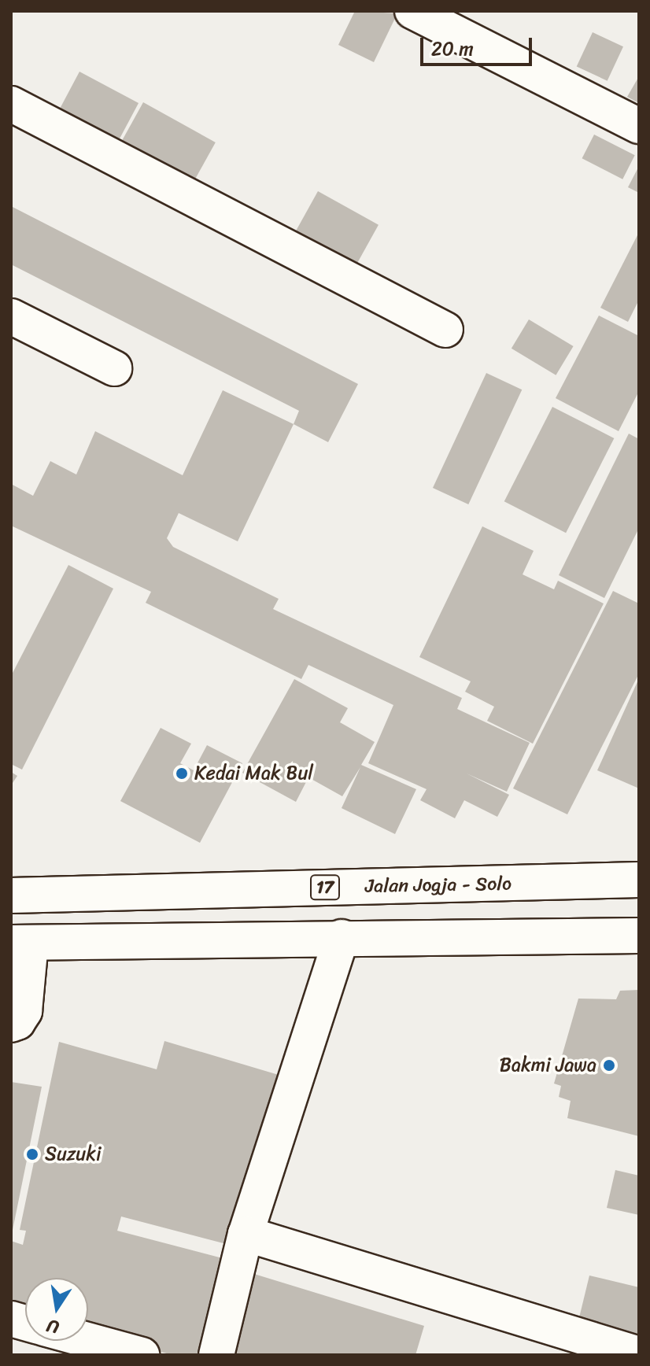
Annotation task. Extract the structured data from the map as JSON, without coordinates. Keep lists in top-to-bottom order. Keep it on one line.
{"streets":{"main road":["Jalan Jogja - Solo","17"]},"places":["Kedai Mak Bul","Bakmi Jawa","Suzuki"],"scale_bar":"20 m","north":"bottom"}
